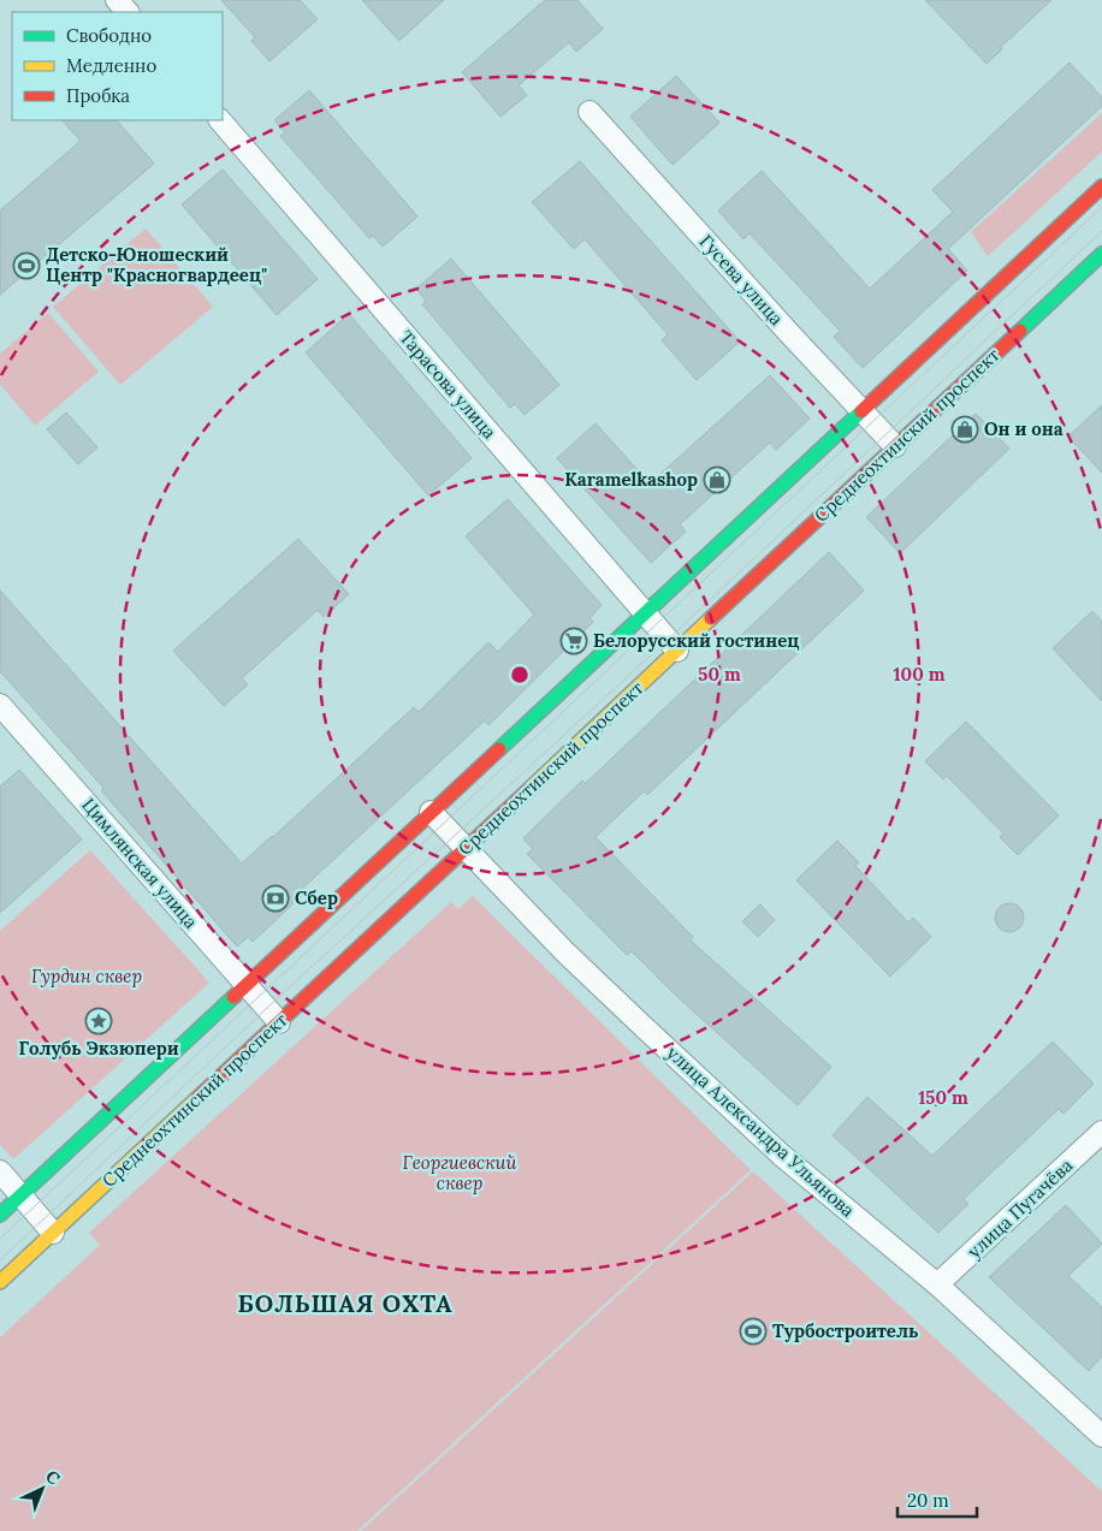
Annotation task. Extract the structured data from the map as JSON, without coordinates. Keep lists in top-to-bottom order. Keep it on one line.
{"streets":{"main road":["Среднеохтинский проспект"],"street":["Гусева улица","Тарасова улица","Цимлянская улица","улица Александра Ульянова","улица Пугачёва"]},"crossings":[["Гусева улица","Среднеохтинский проспект"],["Тарасова улица","Среднеохтинский проспект"],["Среднеохтинский проспект","Цимлянская улица"],["Среднеохтинский проспект","улица Александра Ульянова"],["улица Александра Ульянова","улица Пугачёва"]],"districts":["БОЛЬШАЯ ОХТА"],"parks":["Гурдин сквер","Георгиевский сквер"],"places":{"sports":["Детско-Юношеский Центр \"Красногвардеец\"","Турбостроитель"],"shop":["Он и она","Karamelkashop"],"supermarket":["Белорусский гостинец"],"bank":["Сбер"],"place":["Голубь Экзюпери"]},"legend":["Свободно","Медленно","Пробка"],"scale_bar":"20 m","north":"top right","rings":["50 m","100 m","150 m"]}
